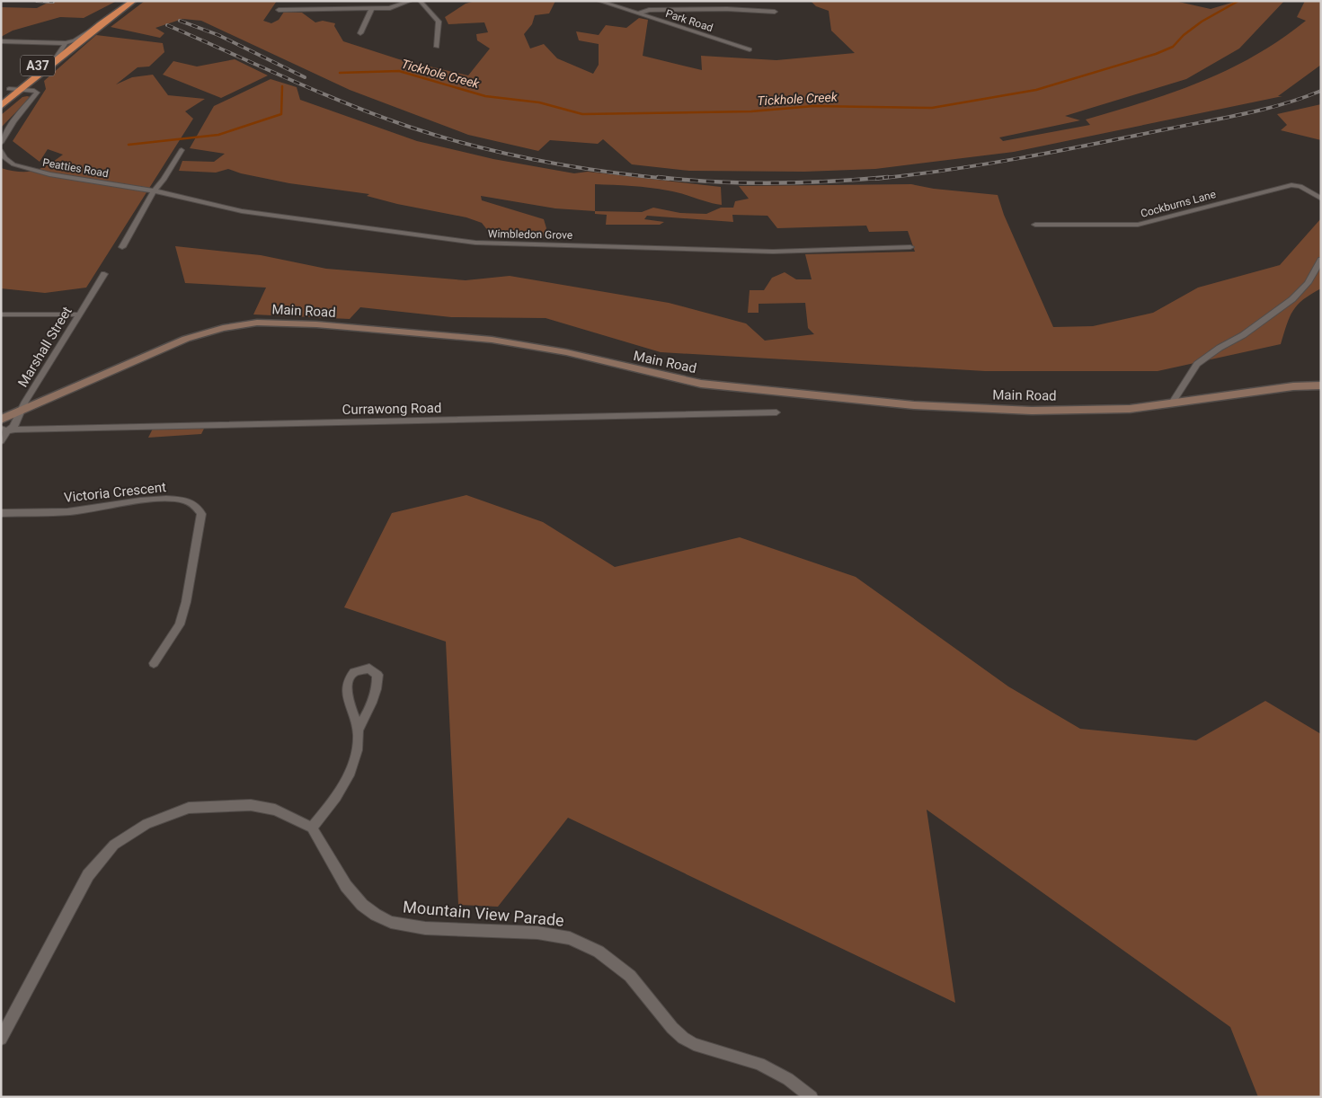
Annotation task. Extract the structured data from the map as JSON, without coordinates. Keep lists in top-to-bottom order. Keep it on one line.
{"streets":{"highway":["A37"],"main road":["Main Road"],"street":["Park Road","Peatties Road","Cockburns Lane","Wimbledon Grove","Marshall Street","Currawong Road","Victoria Crescent","Mountain View Parade"]},"crossings":[["Peatties Road","Wimbledon Grove"],["Main Road","Marshall Street"],["Marshall Street","Currawong Road"]],"water":["Tickhole Creek"]}
